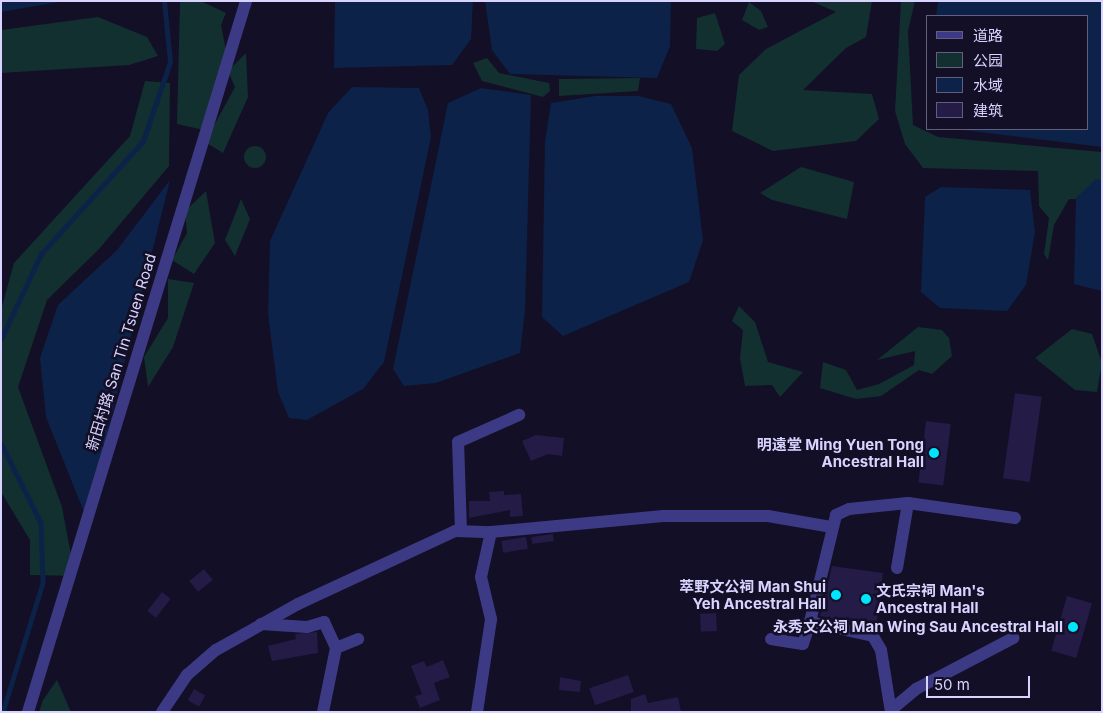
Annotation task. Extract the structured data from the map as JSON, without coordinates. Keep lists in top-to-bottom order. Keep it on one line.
{"streets":{"street":["新田村路 San Tin Tsuen Road"]},"places":["明遠堂 Ming Yuen Tong Ancestral Hall","萃野文公祠 Man Shui Yeh Ancestral Hall","文氏宗祠 Man's Ancestral Hall","永秀文公祠 Man Wing Sau Ancestral Hall"],"legend":["道路","公园","水域","建筑"],"scale_bar":"50 m"}
